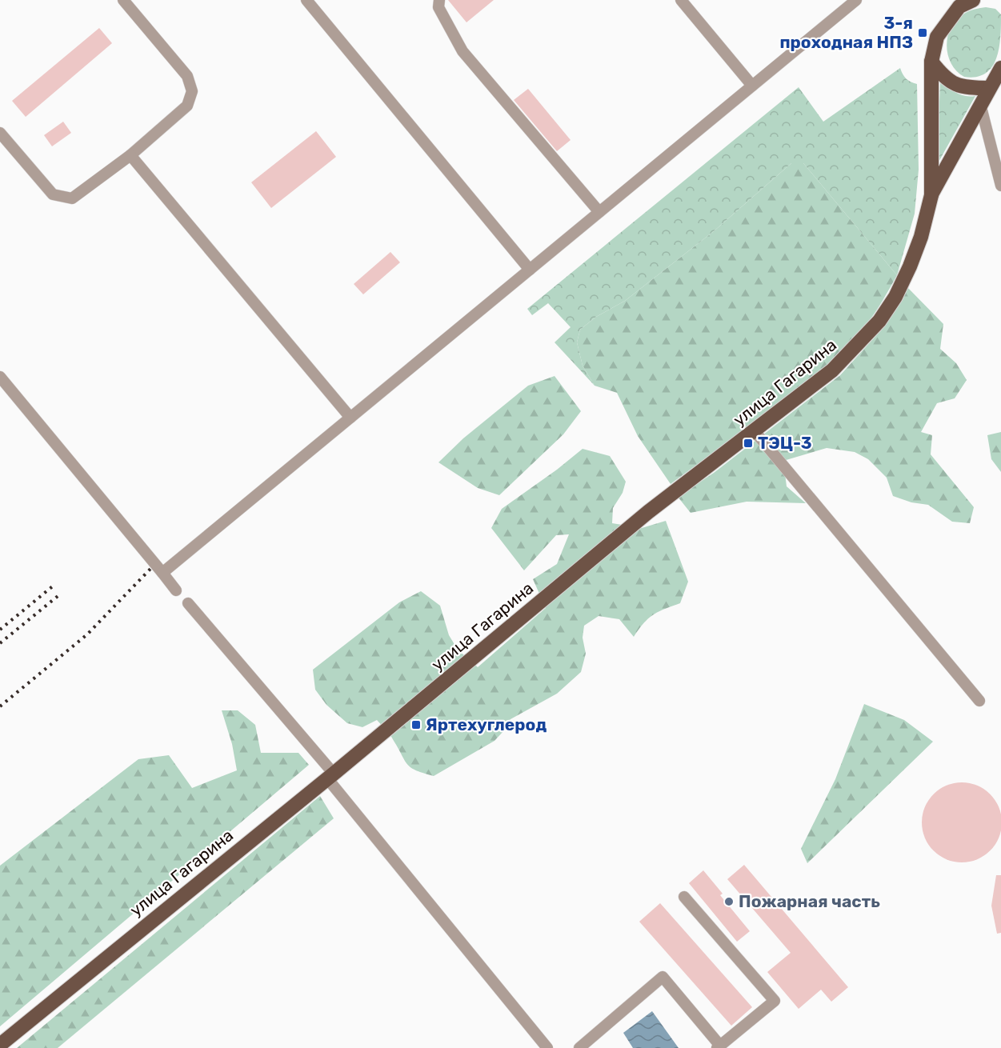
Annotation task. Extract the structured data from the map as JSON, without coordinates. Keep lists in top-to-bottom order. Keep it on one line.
{"streets":{"main road":["улица Гагарина"]},"places":{"transit":["3-я проходная НПЗ","ТЭЦ-3","Яртехуглерод"],"other":["Пожарная часть"]}}
